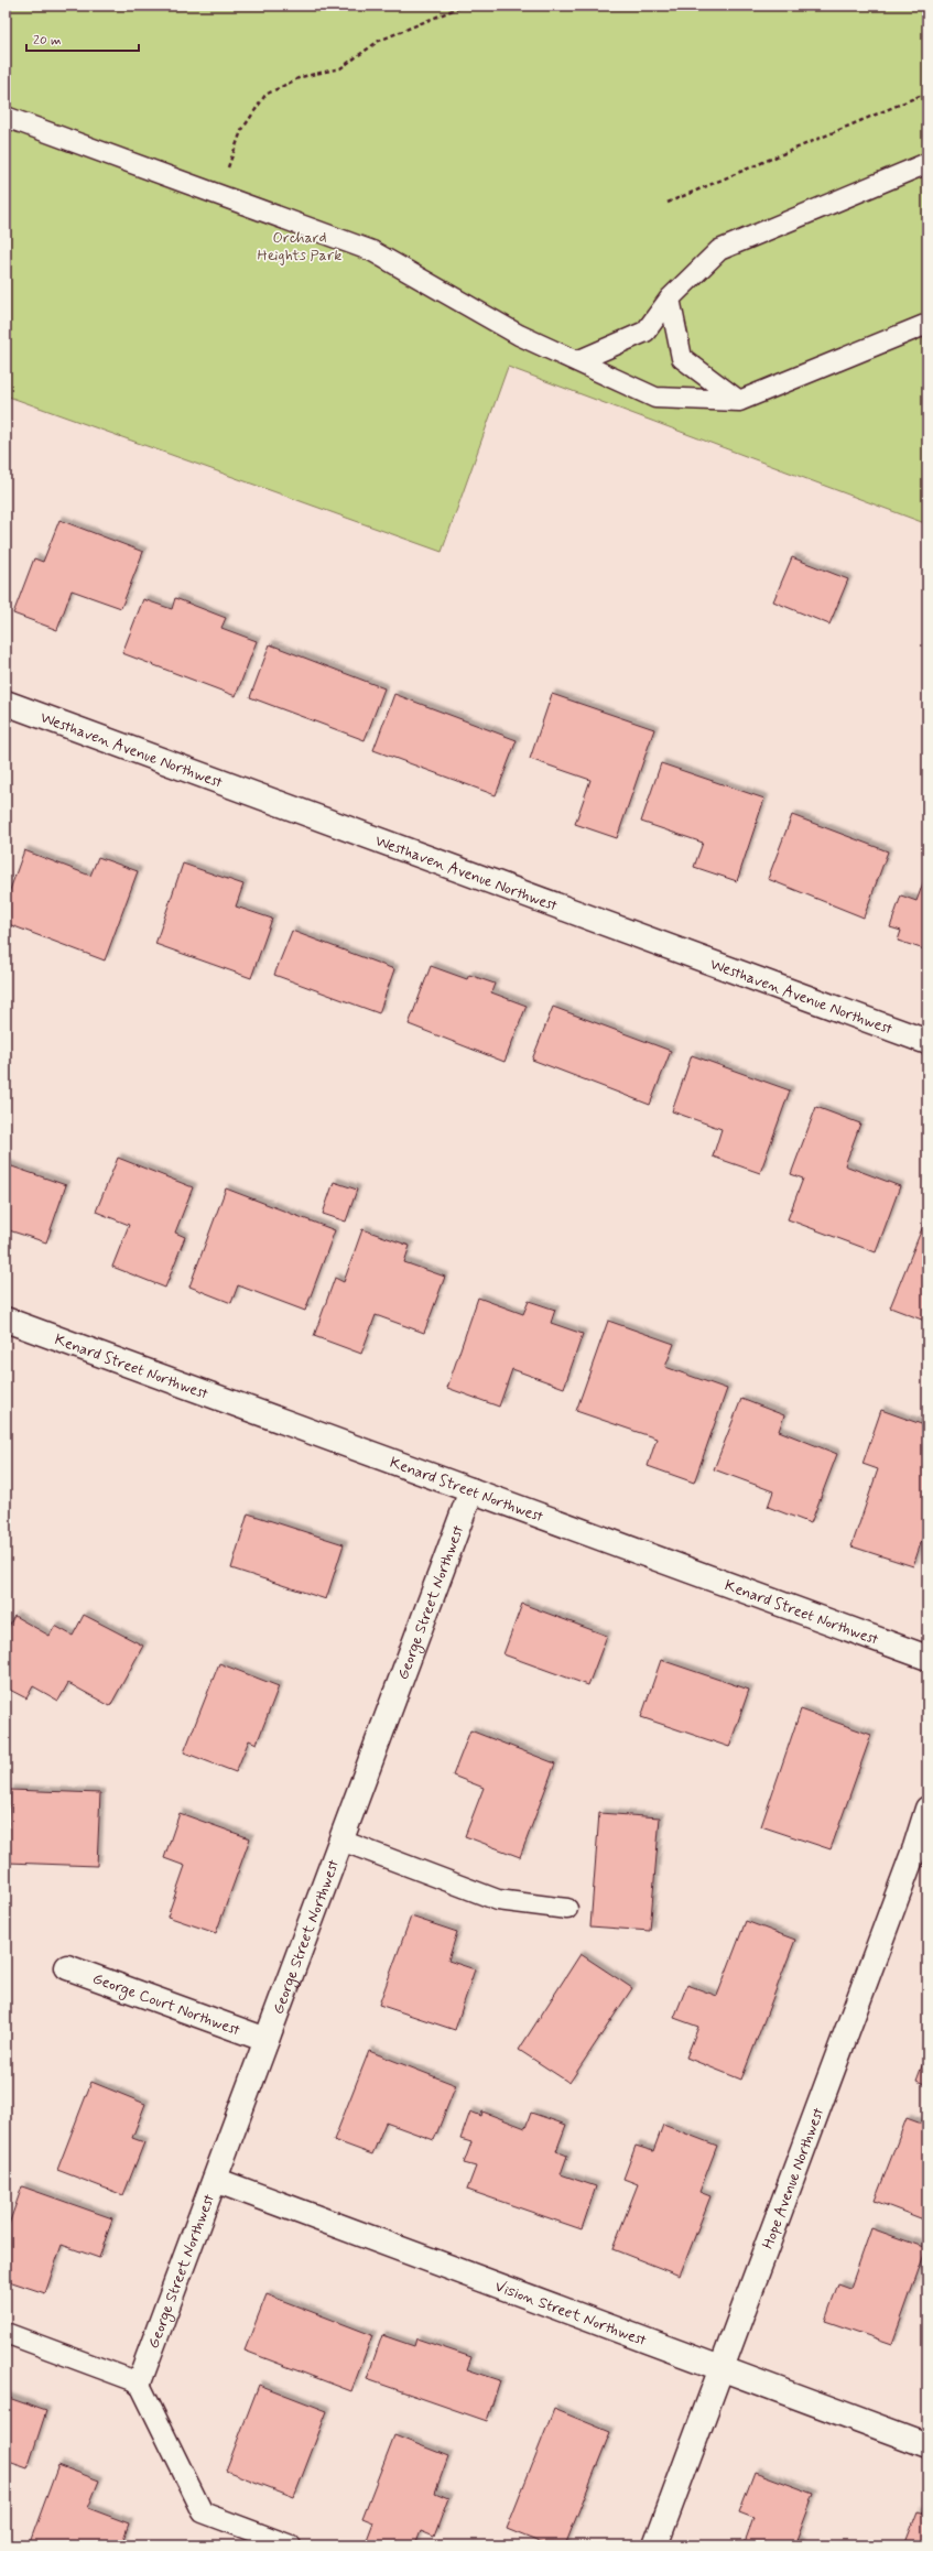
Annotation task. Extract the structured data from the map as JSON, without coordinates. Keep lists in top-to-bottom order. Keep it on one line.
{"streets":{"street":["Westhaven Avenue Northwest","Kenard Street Northwest","George Street Northwest","George Court Northwest","Hope Avenue Northwest","Vision Street Northwest"]},"crossings":[["Kenard Street Northwest","George Street Northwest"],["George Street Northwest","George Court Northwest"],["George Street Northwest","Vision Street Northwest"],["Hope Avenue Northwest","Vision Street Northwest"]],"parks":["Orchard Heights Park"],"scale_bar":"20 m"}
